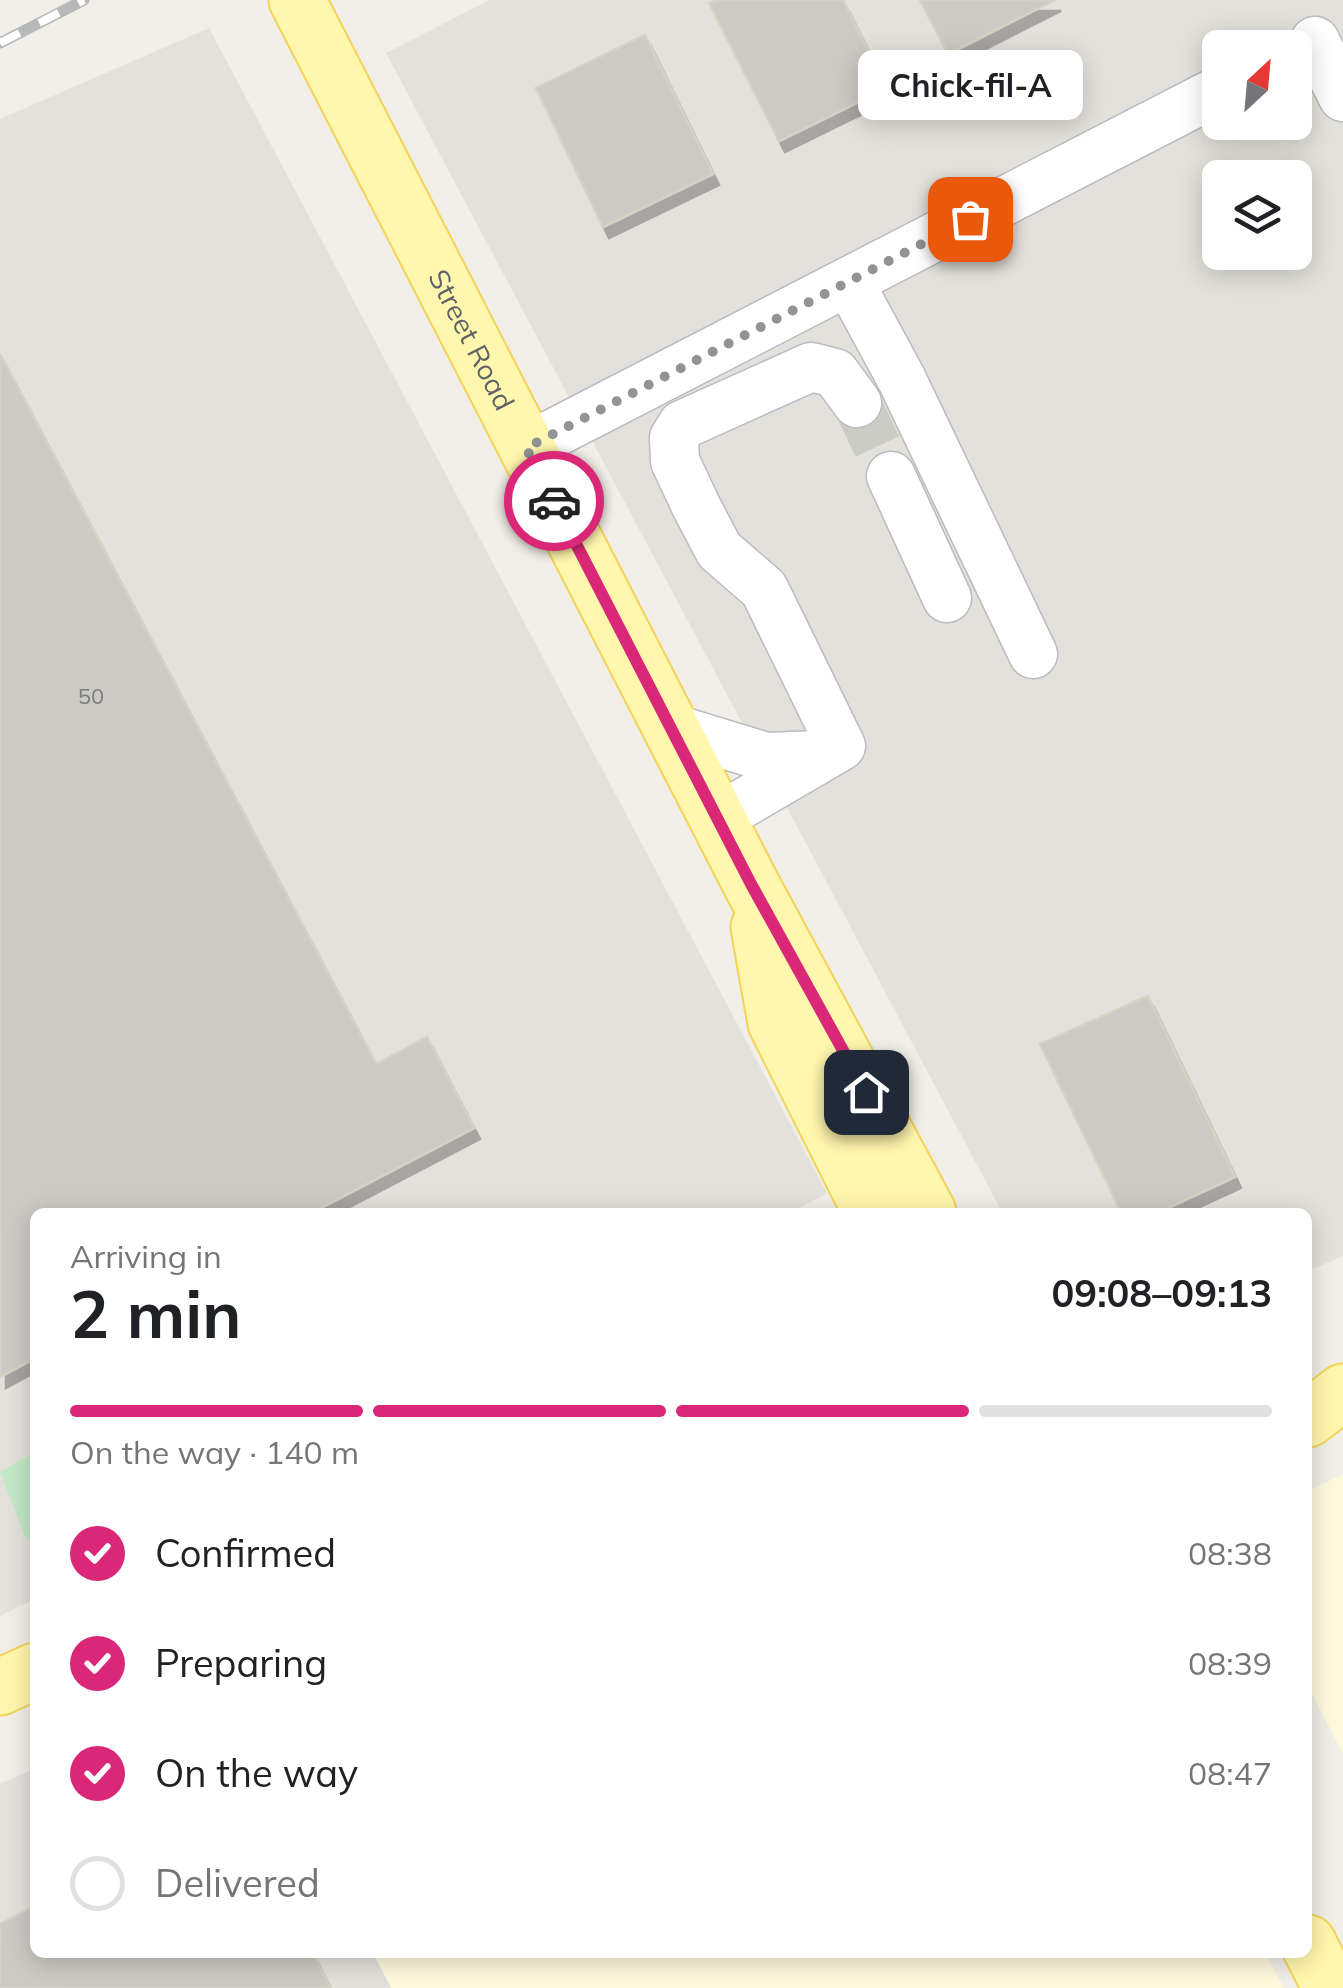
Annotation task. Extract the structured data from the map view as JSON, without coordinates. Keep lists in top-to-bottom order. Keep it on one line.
{"streets":{"main road":["Street Road"]},"places":["Chick-fil-A"],"house_numbers":["50"],"north":"top right","page":{"bubble":"Chick-fil-A","heading":["2 min","Arriving in","09:08–09:13"],"bar":"On the way · 140 m","list":[["Confirmed","08:38"],["Preparing","08:39"],["On the way","08:47"],"Delivered"]}}
